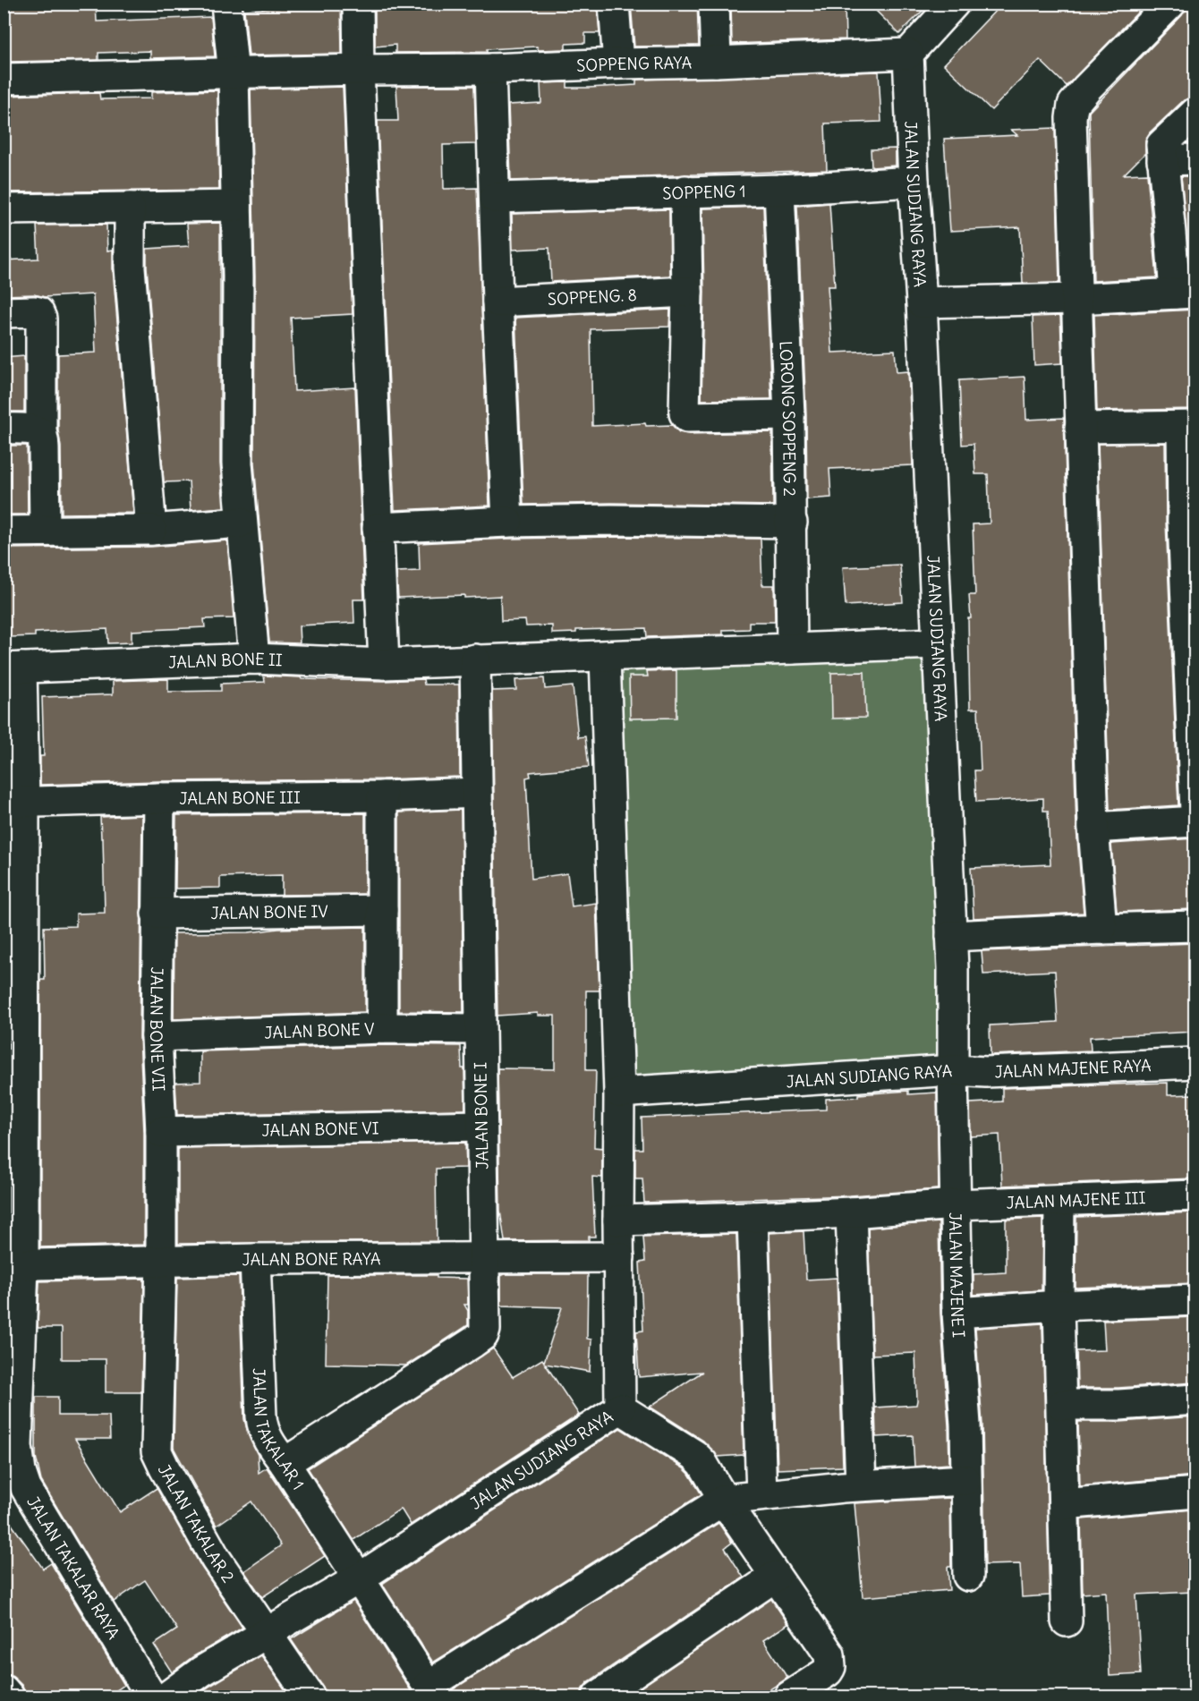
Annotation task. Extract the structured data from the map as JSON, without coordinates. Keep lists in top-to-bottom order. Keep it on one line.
{"streets":{"street":["SOPPENG RAYA","SOPPENG 1","JALAN SUDIANG RAYA","SOPPENG. 8","LORONG SOPPENG 2","JALAN BONE II","JALAN BONE III","JALAN BONE IV","JALAN BONE VII","JALAN BONE V","JALAN MAJENE RAYA","JALAN BONE I","JALAN BONE VI","JALAN MAJENE III","JALAN BONE RAYA","JALAN MAJENE I","JALAN TAKALAR 1","JALAN TAKALAR 2","JALAN TAKALAR RAYA"]},"crossings":[["SOPPENG RAYA","JALAN SUDIANG RAYA"],["SOPPENG 1","JALAN SUDIANG RAYA"],["SOPPENG 1","LORONG SOPPENG 2"],["JALAN SUDIANG RAYA","JALAN BONE II"],["JALAN SUDIANG RAYA","JALAN MAJENE RAYA"],["JALAN SUDIANG RAYA","JALAN MAJENE III"],["JALAN SUDIANG RAYA","JALAN BONE RAYA"],["JALAN SUDIANG RAYA","JALAN MAJENE I"],["JALAN SUDIANG RAYA","JALAN TAKALAR 1"],["JALAN SUDIANG RAYA","JALAN TAKALAR 2"],["LORONG SOPPENG 2","JALAN BONE II"],["JALAN BONE II","JALAN BONE I"],["JALAN BONE II","JALAN TAKALAR RAYA"],["JALAN BONE III","JALAN BONE VII"],["JALAN BONE III","JALAN BONE I"],["JALAN BONE III","JALAN TAKALAR RAYA"],["JALAN BONE IV","JALAN BONE VII"],["JALAN BONE VII","JALAN BONE V"],["JALAN BONE VII","JALAN BONE VI"],["JALAN BONE VII","JALAN BONE RAYA"],["JALAN BONE VII","JALAN TAKALAR 2"],["JALAN BONE V","JALAN BONE I"],["JALAN MAJENE RAYA","JALAN MAJENE I"],["JALAN BONE I","JALAN BONE VI"],["JALAN BONE I","JALAN BONE RAYA"],["JALAN BONE I","JALAN TAKALAR 1"],["JALAN MAJENE III","JALAN MAJENE I"],["JALAN BONE RAYA","JALAN TAKALAR 1"],["JALAN BONE RAYA","JALAN TAKALAR 2"],["JALAN BONE RAYA","JALAN TAKALAR RAYA"]]}
